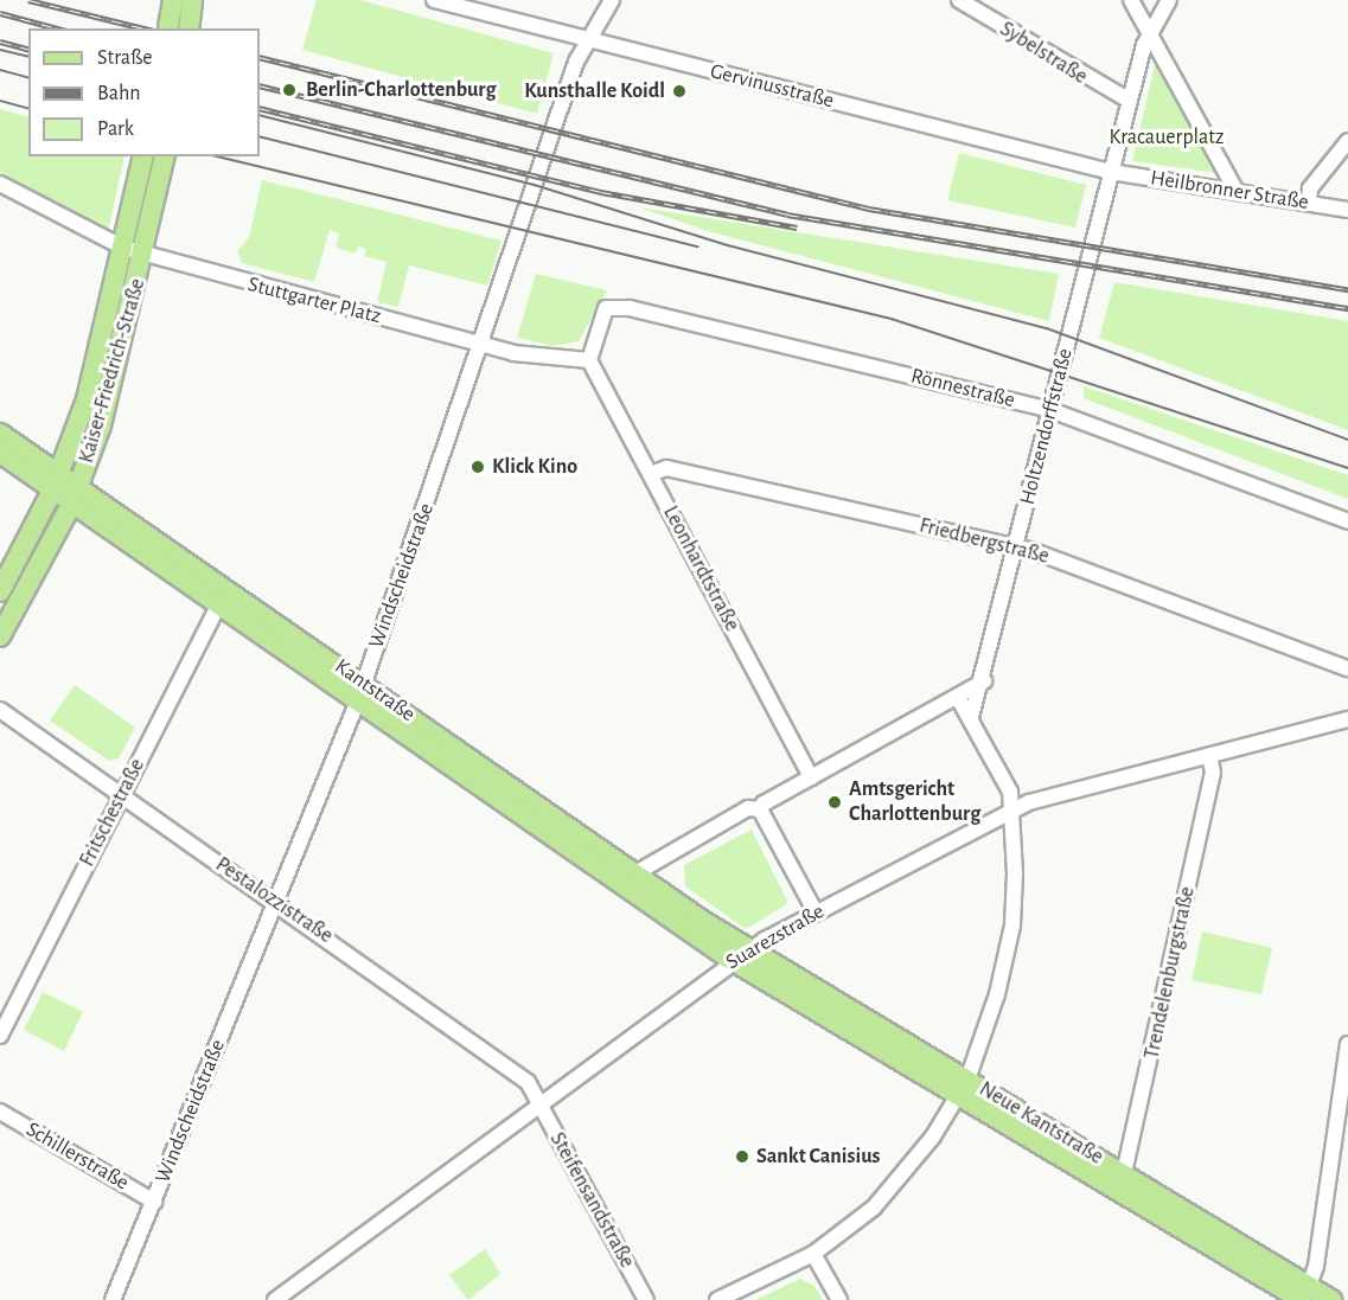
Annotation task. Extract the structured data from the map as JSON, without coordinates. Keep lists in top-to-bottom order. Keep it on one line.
{"streets":{"main road":["Kaiser-Friedrich-Straße","Kantstraße","Neue Kantstraße"],"street":["Sybelstraße","Gervinusstraße","Heilbronner Straße","Stuttgarter Platz","Rönnestraße","Holtzendorffstraße","Friedbergstraße","Leonhardtstraße","Windscheidstraße","Fritschestraße","Pestalozzistraße","Suarezstraße","Trendelenburgstraße","Schillerstraße","Steifensandstraße"]},"crossings":[["Gervinusstraße","Heilbronner Straße"],["Gervinusstraße","Holtzendorffstraße"],["Gervinusstraße","Windscheidstraße"],["Heilbronner Straße","Holtzendorffstraße"],["Stuttgarter Platz","Kaiser-Friedrich-Straße"],["Stuttgarter Platz","Rönnestraße"],["Stuttgarter Platz","Leonhardtstraße"],["Stuttgarter Platz","Windscheidstraße"],["Kaiser-Friedrich-Straße","Kantstraße"],["Rönnestraße","Holtzendorffstraße"],["Rönnestraße","Leonhardtstraße"],["Holtzendorffstraße","Friedbergstraße"],["Friedbergstraße","Leonhardtstraße"],["Windscheidstraße","Kantstraße"],["Windscheidstraße","Pestalozzistraße"],["Windscheidstraße","Schillerstraße"],["Kantstraße","Fritschestraße"],["Kantstraße","Suarezstraße"],["Kantstraße","Neue Kantstraße"],["Fritschestraße","Pestalozzistraße"],["Pestalozzistraße","Suarezstraße"],["Pestalozzistraße","Steifensandstraße"],["Suarezstraße","Trendelenburgstraße"],["Suarezstraße","Neue Kantstraße"],["Suarezstraße","Steifensandstraße"],["Trendelenburgstraße","Neue Kantstraße"]],"parks":["Kracauerplatz"],"places":["Berlin-Charlottenburg","Kunsthalle Koidl","Klick Kino","Amtsgericht Charlottenburg","Sankt Canisius"],"legend":["Straße","Bahn","Park"]}
